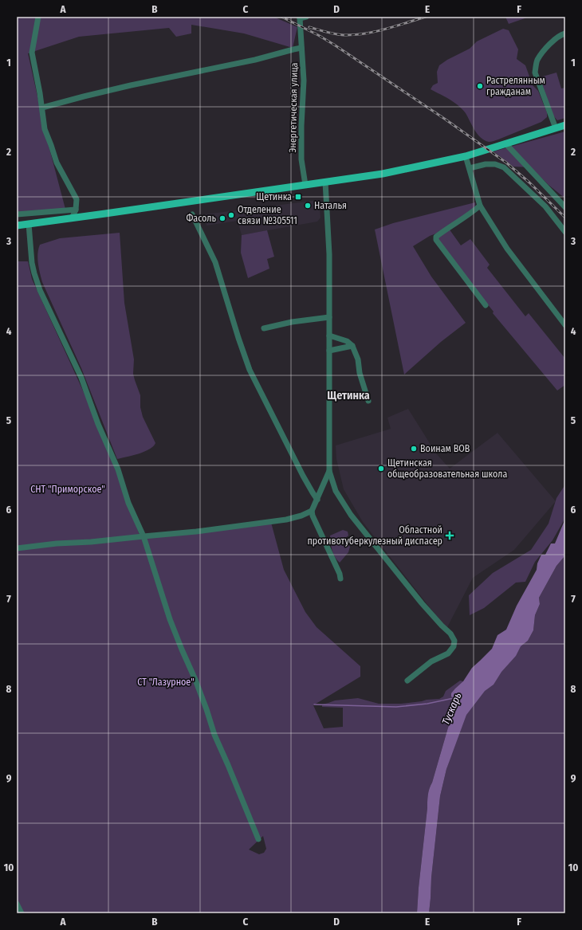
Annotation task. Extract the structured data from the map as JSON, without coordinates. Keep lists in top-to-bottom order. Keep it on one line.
{"streets":{"street":["Энергетическая улица"]},"districts":["Щетинка"],"water":["Тускарь"],"parks":["СНТ \"Приморское\"","СТ \"Лазурное\""],"places":{"other":["Растрелянным гражданам","Наталья","Отделение связи №305511","Фасоль","Воинам ВОВ","Щетинская общеобразовательная школа"],"transit":["Щетинка"],"health":["Областной противотуберкулезный диспасер"]},"grid":{"columns":["A","B","C","D","E","F"],"rows":["1","2","3","4","5","6","7","8","9","10"]}}
